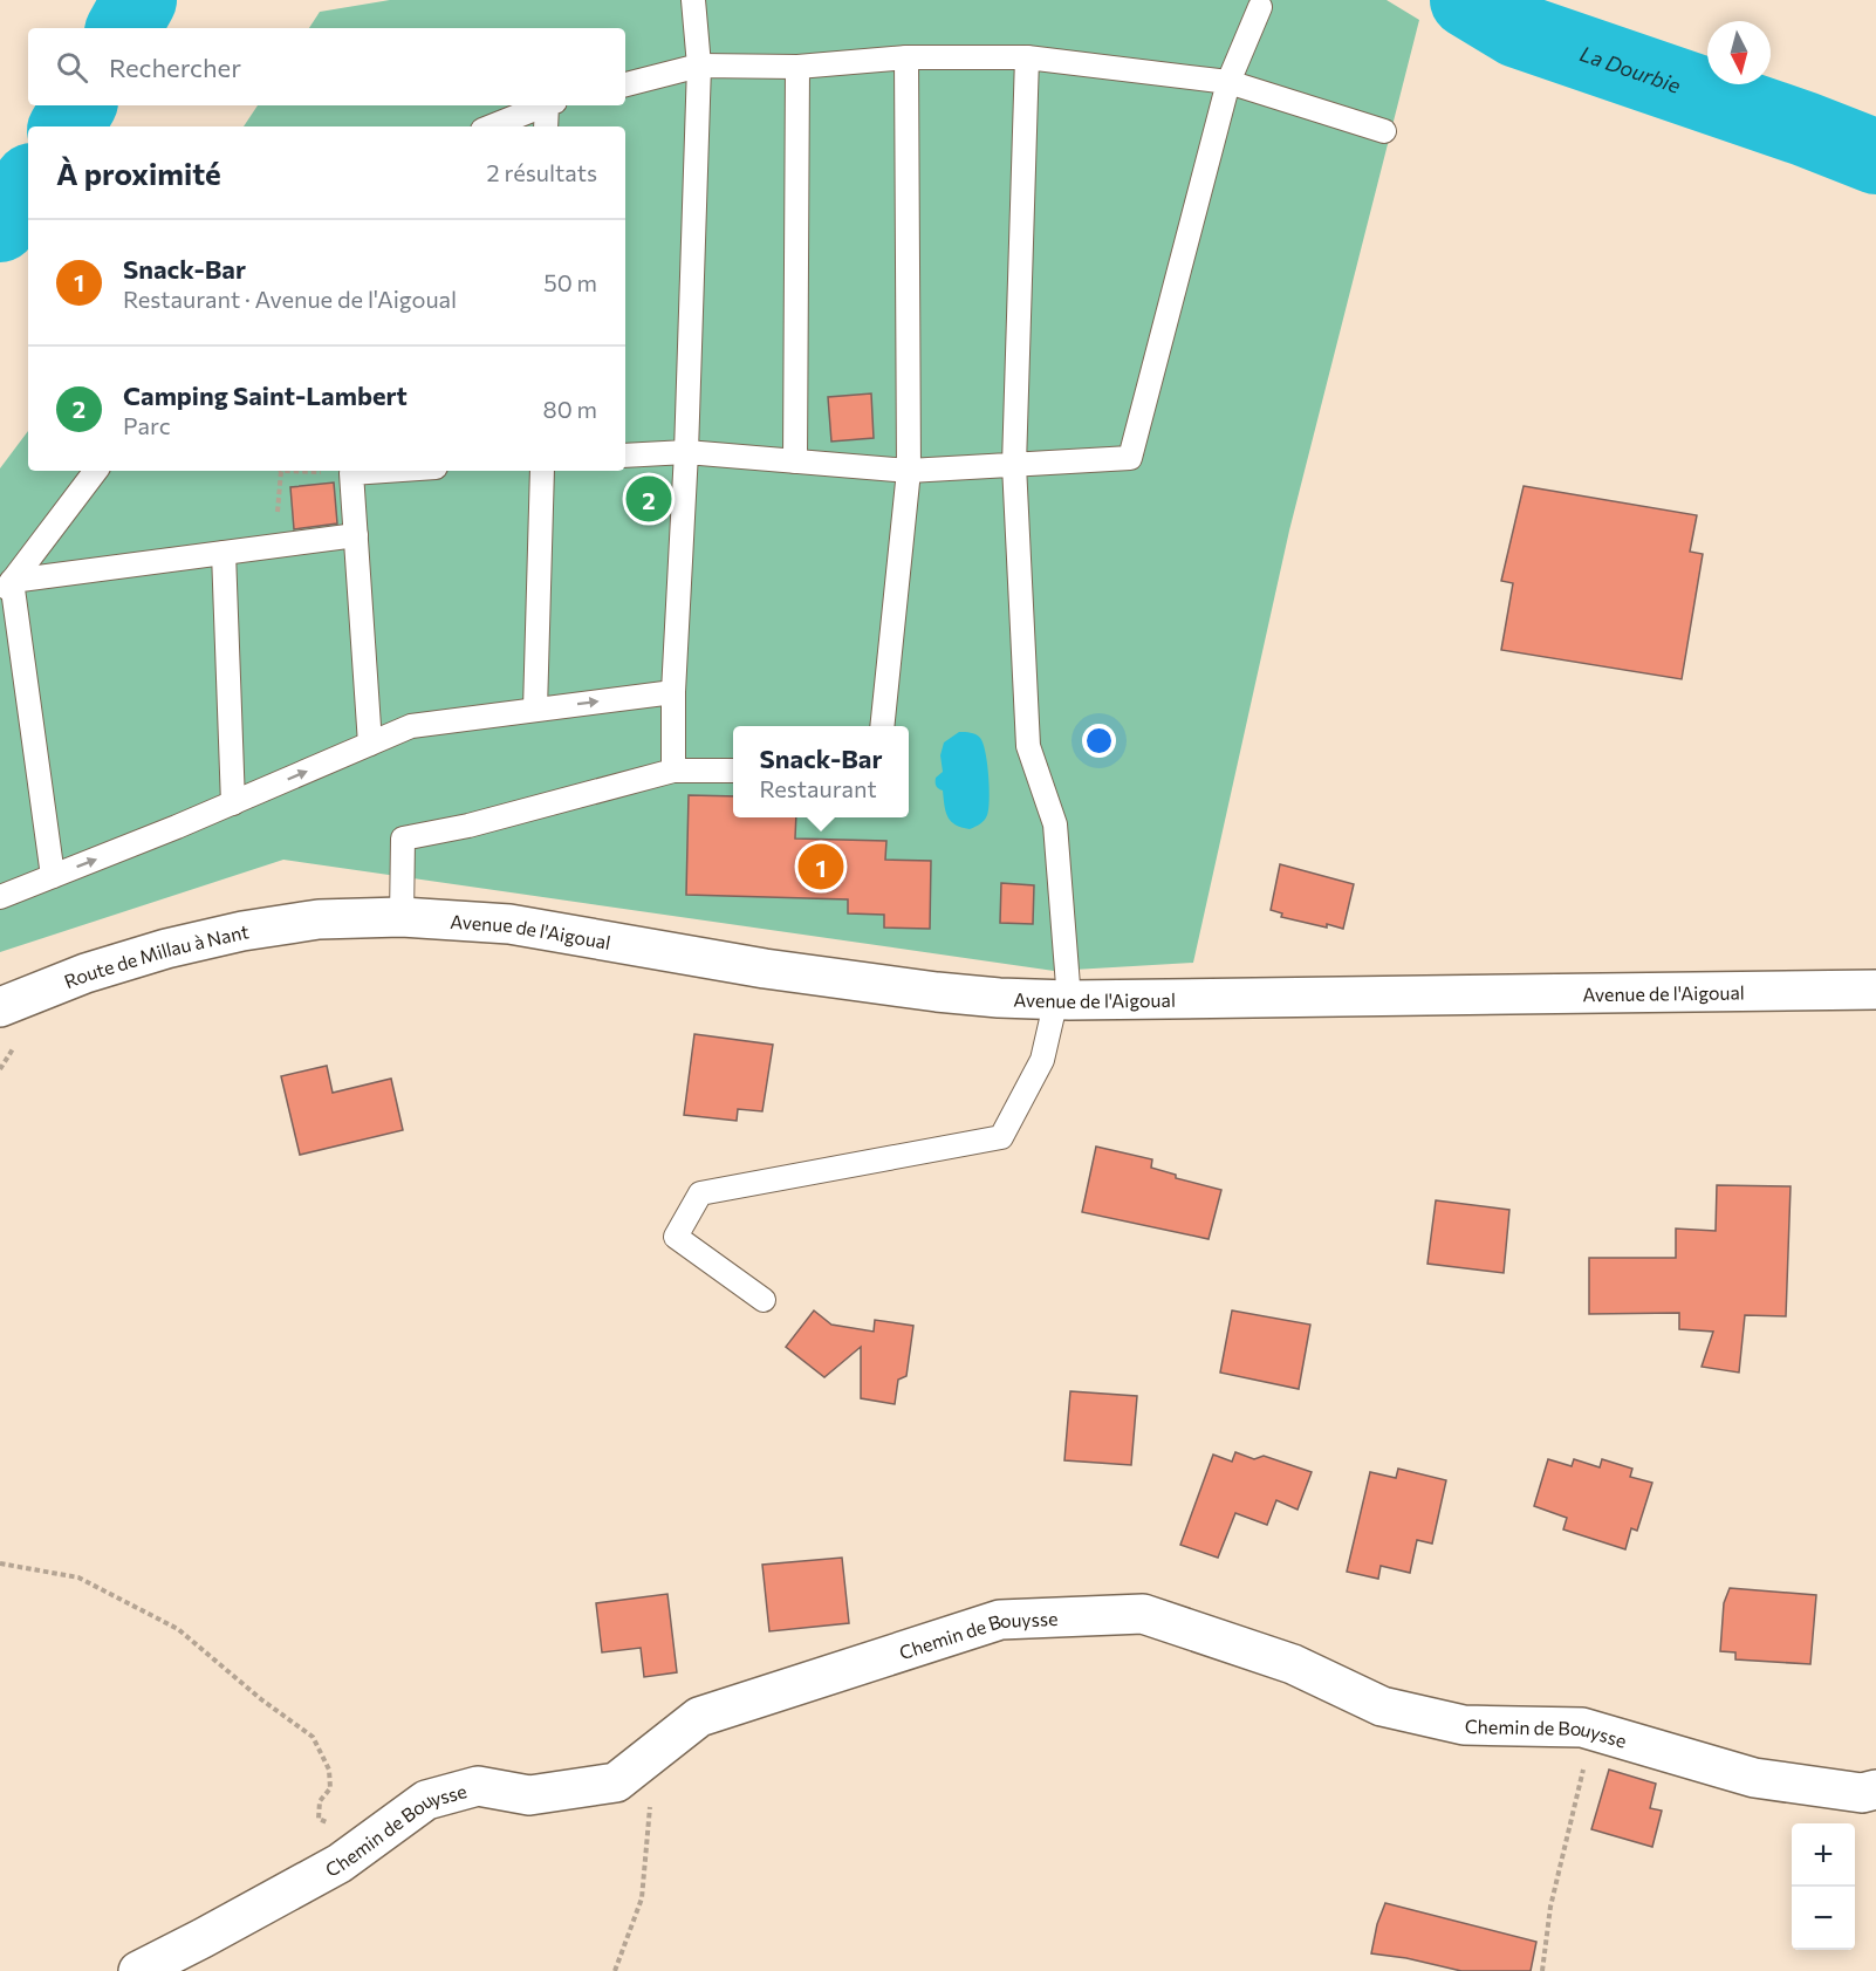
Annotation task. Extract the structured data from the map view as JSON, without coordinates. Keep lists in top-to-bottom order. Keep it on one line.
{"streets":{"main road":["Avenue de l'Aigoual","Route de Millau à Nant","Chemin de Bouysse"]},"crossings":[["Avenue de l'Aigoual","Route de Millau à Nant"]],"water":["La Dourbie"],"north":"bottom","page":{"search":"Rechercher","heading":["À proximité","2 résultats"],"list":[{"mark":"1","name":"Snack-Bar","note":"Restaurant · Avenue de l'Aigoual","value":"50 m"},{"mark":"2","name":"Camping Saint-Lambert","note":"Parc","value":"80 m"}],"pins":["2","1"],"popup":["Snack-Bar","Restaurant"],"map_buttons":["+","−"]}}
